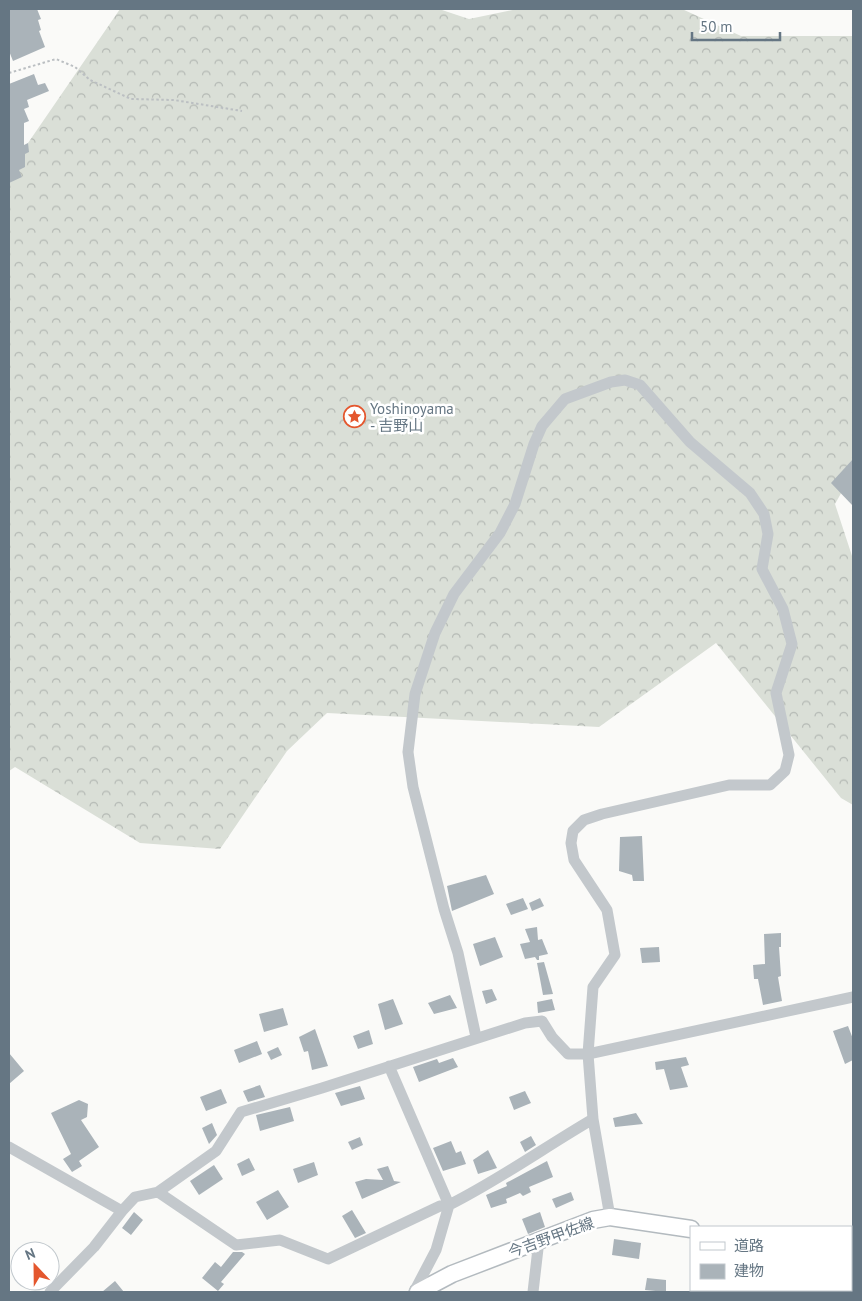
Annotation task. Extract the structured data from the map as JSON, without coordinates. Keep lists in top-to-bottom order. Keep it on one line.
{"streets":{"main road":["今吉野甲佐線"]},"places":{"place":["Yoshinoyama - 吉野山"]},"legend":["道路","建物"],"scale_bar":"50 m","north":"top"}
